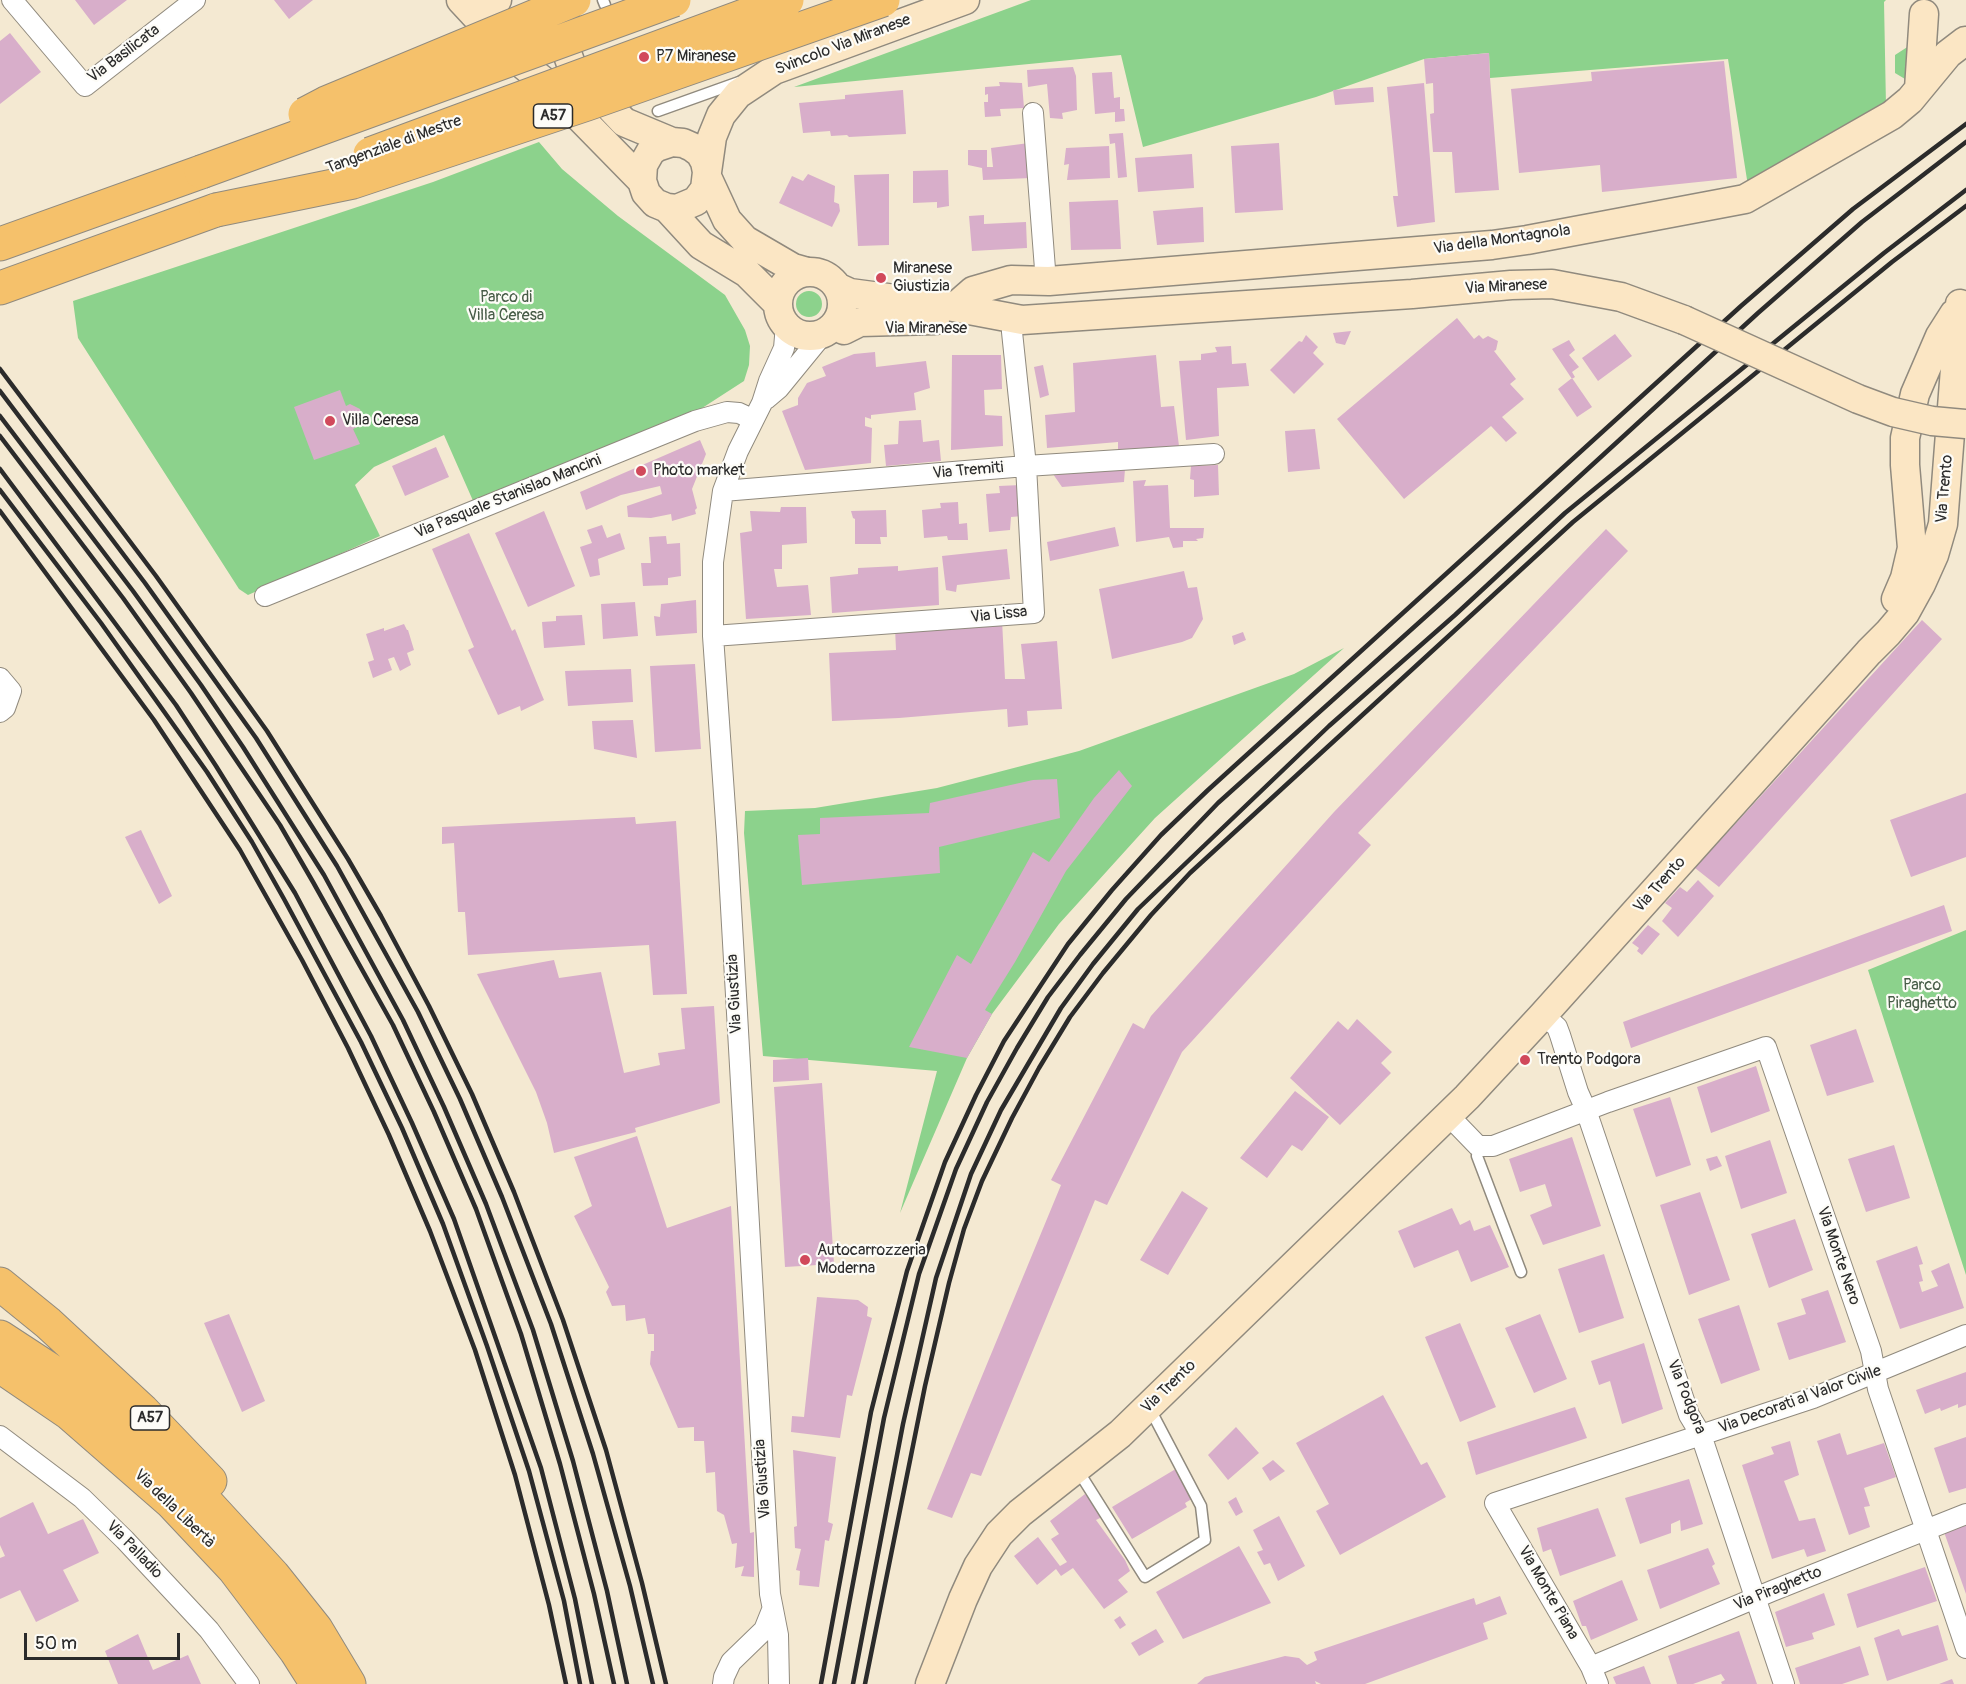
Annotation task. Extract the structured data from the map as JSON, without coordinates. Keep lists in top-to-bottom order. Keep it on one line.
{"streets":{"highway":["A57","Tangenziale di Mestre","Via della Libertà"],"street":["Svincolo Via Miranese","Via Basilicata","Via della Montagnola","Via Miranese","Via Tremiti","Via Trento","Via Pasquale Stanislao Mancini","Via Lissa","Via Giustizia","Via Monte Nero","Via Podgora","Via Decorati al Valor Civile","Via Palladio","Via Piraghetto","Via Monte Piana"]},"crossings":[["A57","Tangenziale di Mestre"],["Via Miranese","Via Lissa"],["Via Miranese","Via Giustizia"],["Via Tremiti","Via Lissa"],["Via Tremiti","Via Giustizia"],["Via Trento","Via Podgora"],["Via Pasquale Stanislao Mancini","Via Giustizia"],["Via Lissa","Via Giustizia"],["Via Monte Nero","Via Podgora"],["Via Monte Nero","Via Decorati al Valor Civile"],["Via Monte Nero","Via Piraghetto"],["Via Podgora","Via Decorati al Valor Civile"],["Via Podgora","Via Piraghetto"],["Via Decorati al Valor Civile","Via Monte Piana"],["Via Piraghetto","Via Monte Piana"]],"parks":["Parco di Villa Ceresa","Parco Piraghetto"],"places":["P7 Miranese","Miranese Giustizia","Villa Ceresa","Photo market","Trento Podgora","Autocarrozzeria Moderna"],"scale_bar":"50 m"}
